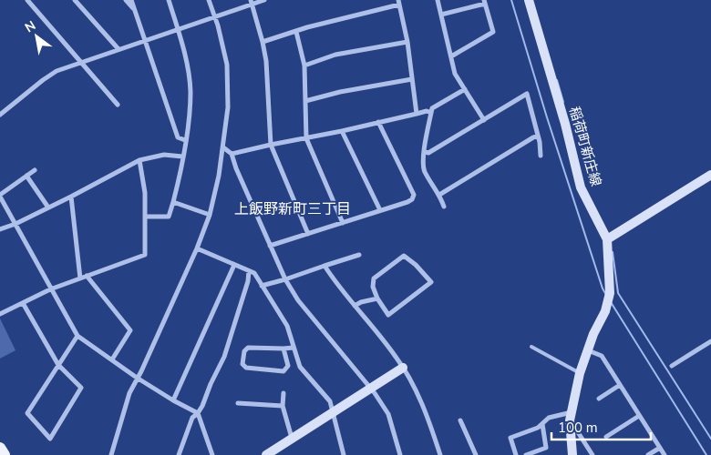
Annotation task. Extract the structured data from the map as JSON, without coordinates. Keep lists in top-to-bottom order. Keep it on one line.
{"streets":{"main road":["稲荷町新庄線"]},"districts":["上飯野新町三丁目"],"scale_bar":"100 m","north":"top left"}
